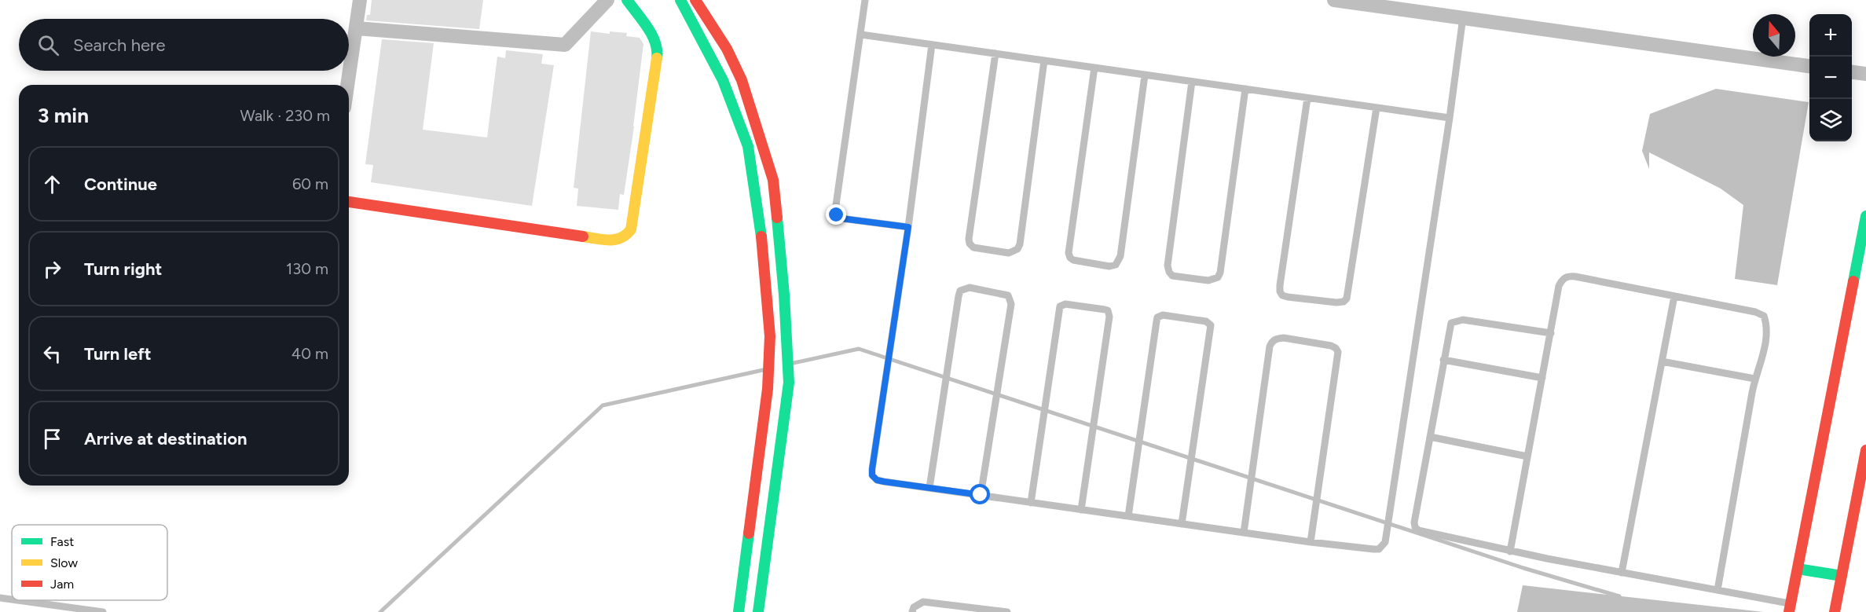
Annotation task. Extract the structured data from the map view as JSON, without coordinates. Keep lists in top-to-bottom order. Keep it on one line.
{"legend":["Fast","Slow","Jam"],"north":"top","page":{"map_buttons":["+","−"],"search":"Search here","heading":["3 min","Walk · 230 m"],"list":[["Continue","60 m"],["Turn right","130 m"],["Turn left","40 m"],"Arrive at destination"]}}
